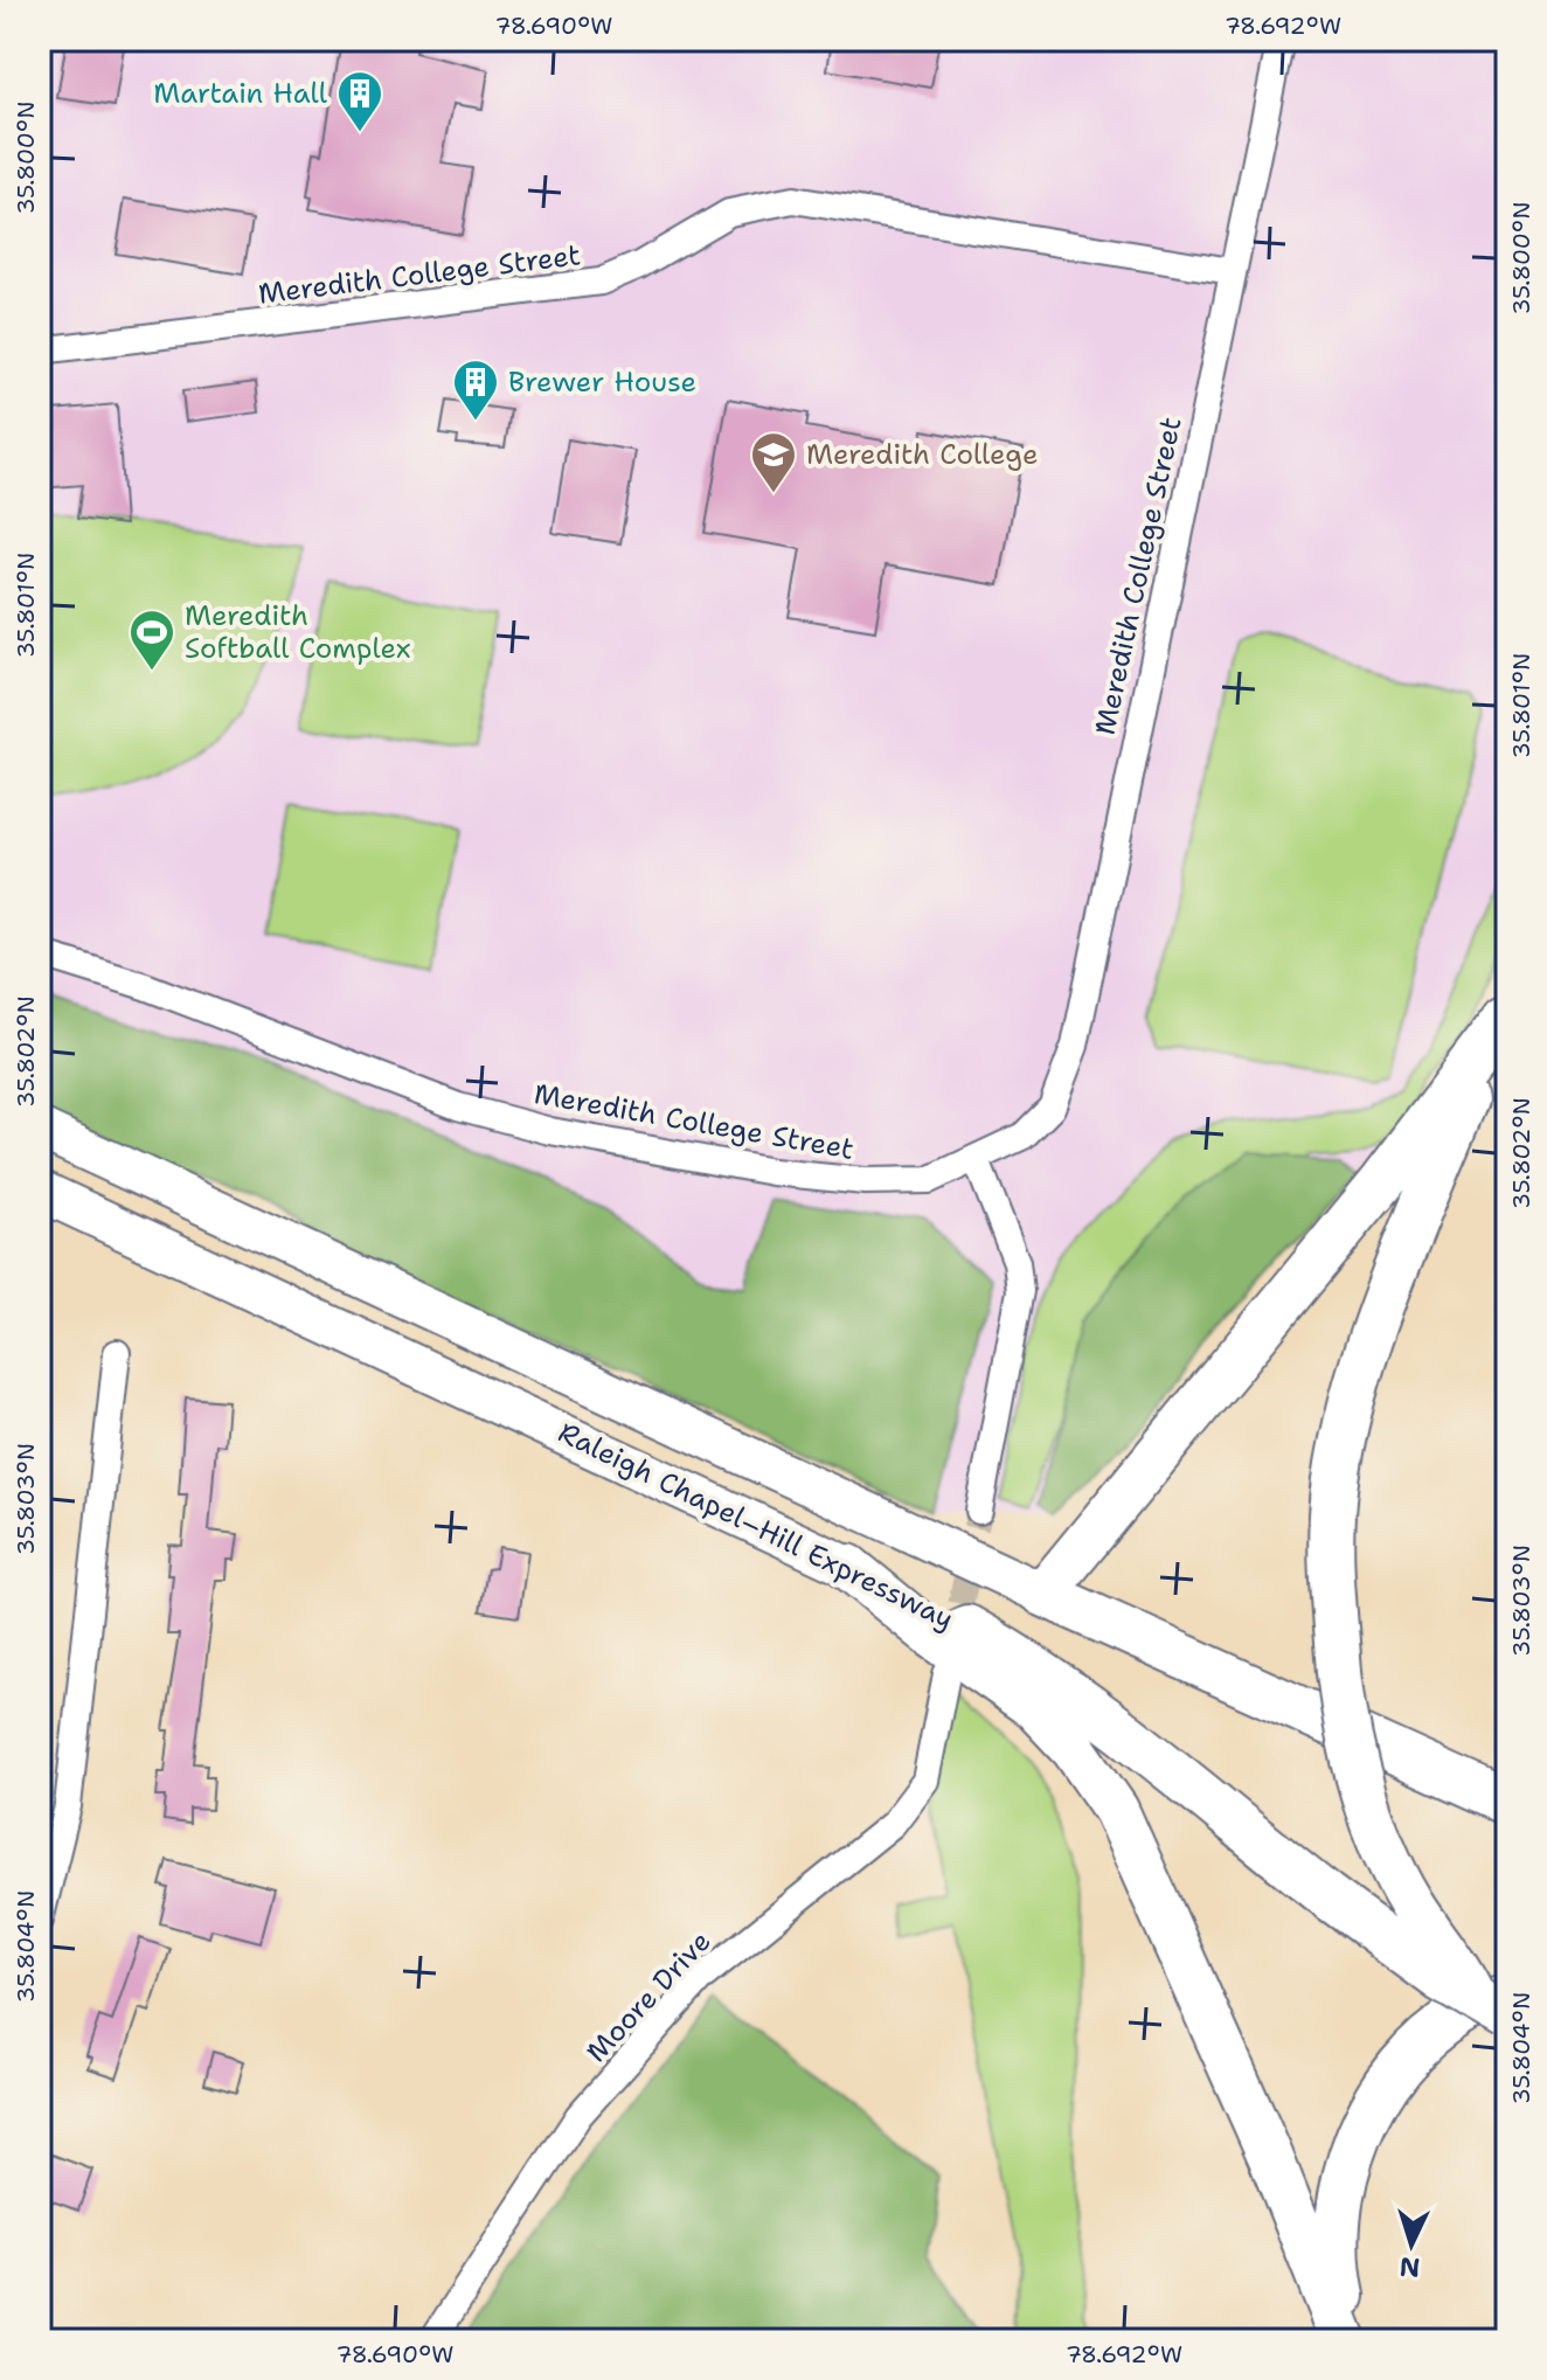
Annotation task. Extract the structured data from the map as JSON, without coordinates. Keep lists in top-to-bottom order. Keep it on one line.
{"streets":{"highway":["Raleigh Chapel–Hill Expressway"],"street":["Meredith College Street","Moore Drive"]},"places":{"building":["Martain Hall","Brewer House"],"school or university":["Meredith College"],"sports":["Meredith Softball Complex"]},"north":"bottom","coordinates":["78.690°W","78.692°W","35.800°N","35.801°N","35.802°N","35.803°N","35.804°N"]}
